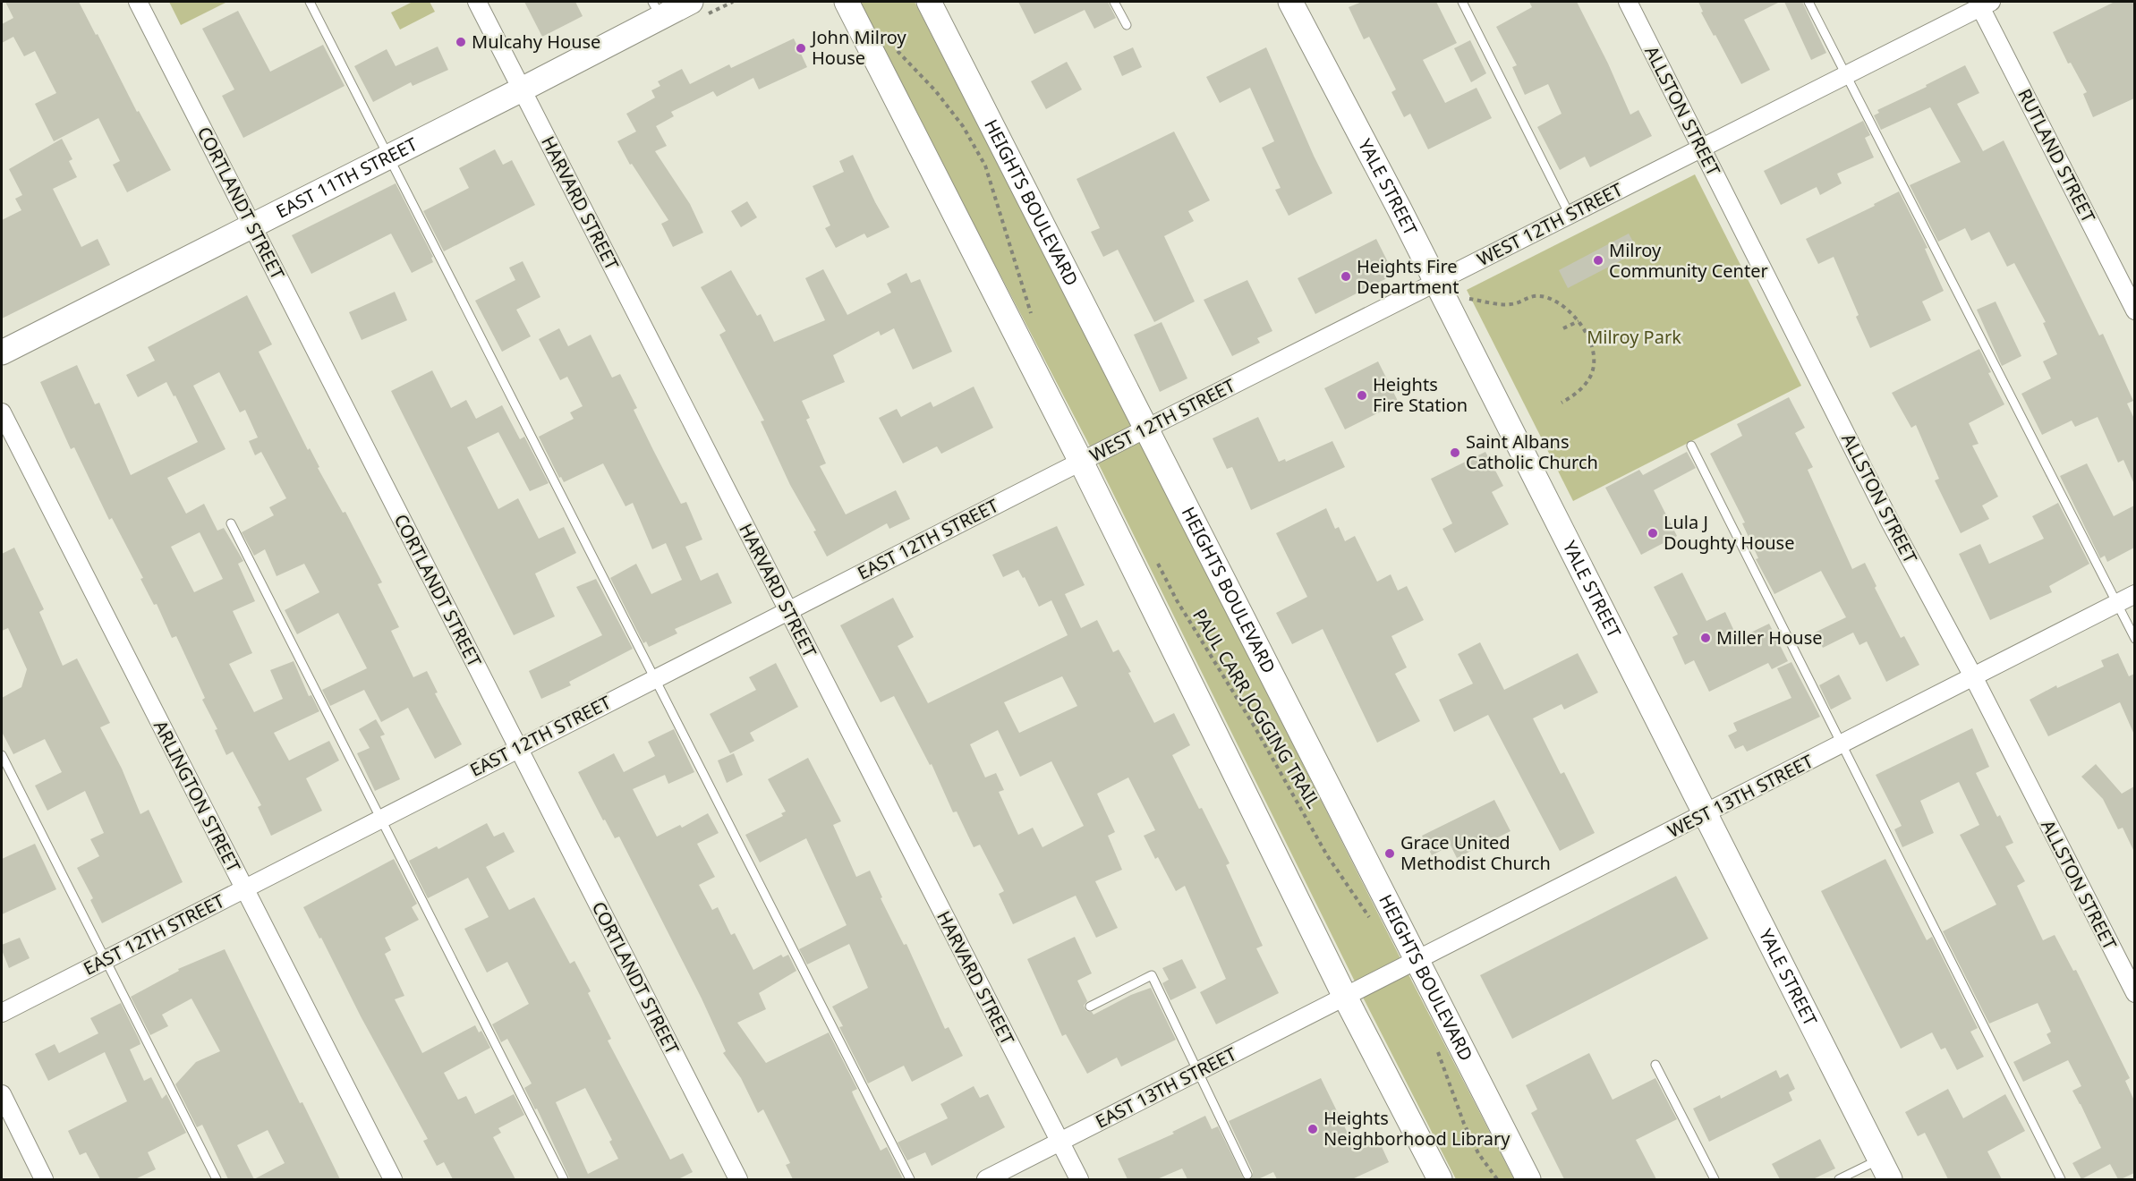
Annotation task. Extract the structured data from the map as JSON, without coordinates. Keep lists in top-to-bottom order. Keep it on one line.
{"streets":{"main road":["EAST 11TH STREET","YALE STREET","HEIGHTS BOULEVARD"],"street":["ALLSTON STREET","RUTLAND STREET","CORTLANDT STREET","HARVARD STREET","WEST 12TH STREET","EAST 12TH STREET","ARLINGTON STREET","WEST 13TH STREET","EAST 13TH STREET"],"path":["PAUL CARR JOGGING TRAIL"]},"crossings":[["ALLSTON STREET","WEST 12TH STREET"],["ALLSTON STREET","WEST 13TH STREET"],["RUTLAND STREET","WEST 12TH STREET"],["EAST 11TH STREET","CORTLANDT STREET"],["EAST 11TH STREET","HARVARD STREET"],["YALE STREET","WEST 12TH STREET"],["YALE STREET","WEST 13TH STREET"],["CORTLANDT STREET","EAST 12TH STREET"],["HARVARD STREET","EAST 12TH STREET"],["HARVARD STREET","EAST 13TH STREET"],["HEIGHTS BOULEVARD","WEST 12TH STREET"],["HEIGHTS BOULEVARD","WEST 13TH STREET"],["WEST 12TH STREET","EAST 12TH STREET"],["EAST 12TH STREET","ARLINGTON STREET"],["WEST 13TH STREET","EAST 13TH STREET"]],"parks":["Milroy Park"],"places":["Mulcahy House","John Milroy House","Milroy Community Center","Heights Fire Department","Heights Fire Station","Saint Albans Catholic Church","Lula J Doughty House","Miller House","Grace United Methodist Church","Heights Neighborhood Library"]}
